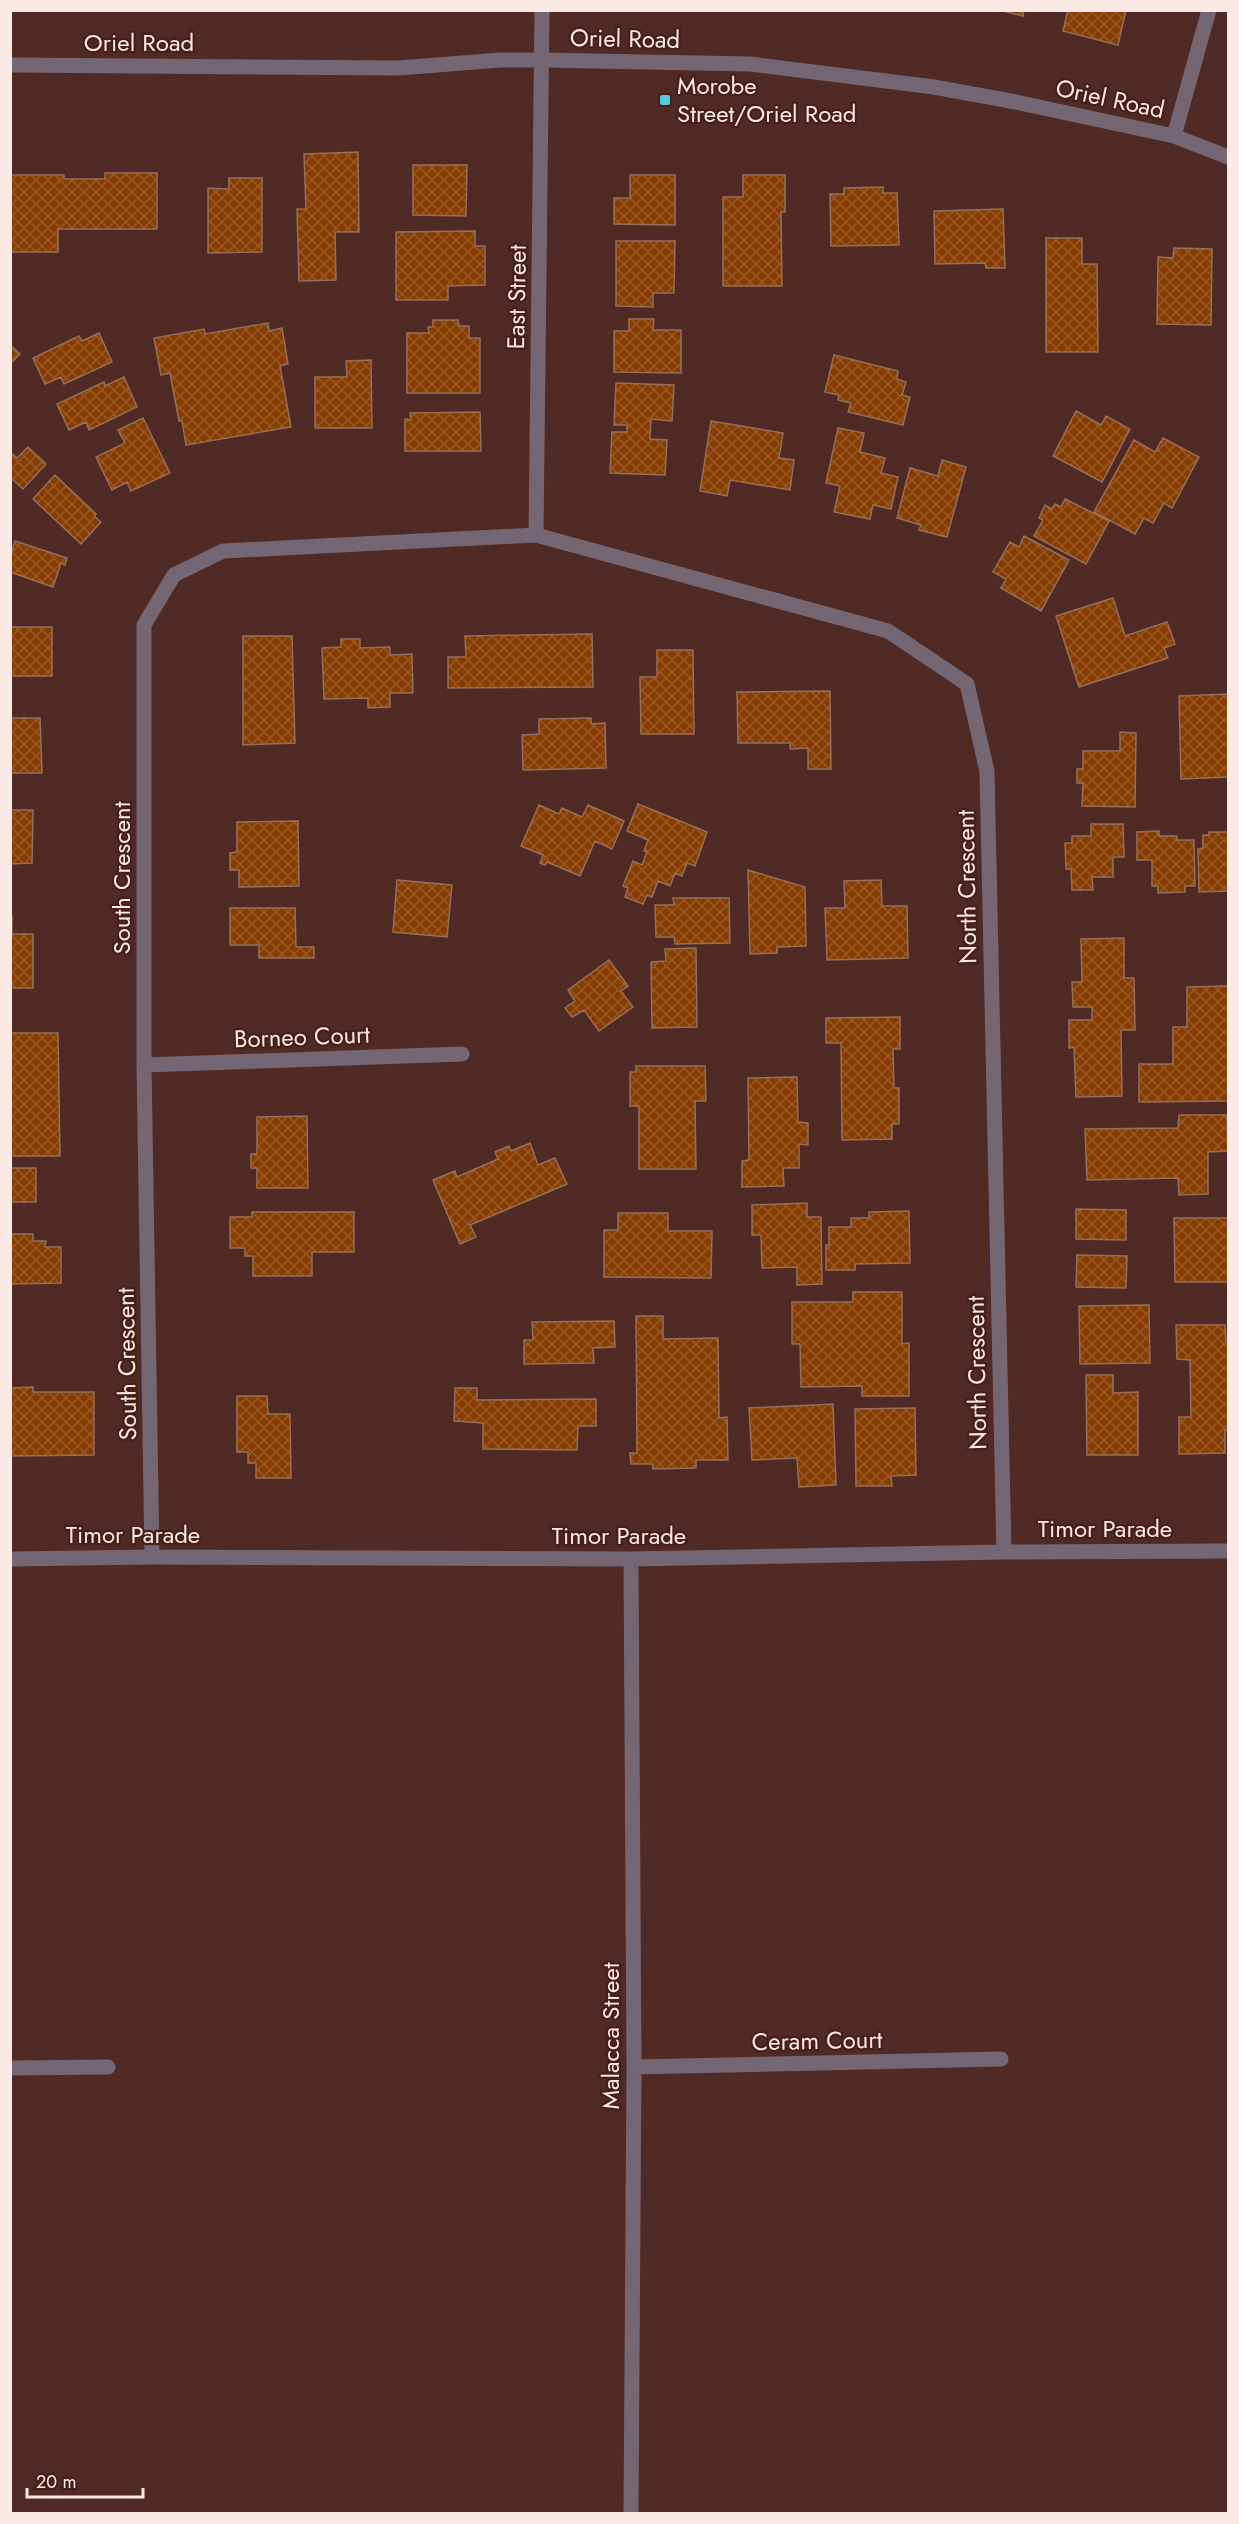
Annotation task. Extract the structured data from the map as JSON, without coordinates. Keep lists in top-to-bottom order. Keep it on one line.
{"streets":{"street":["Oriel Road","East Street","South Crescent","North Crescent","Borneo Court","Timor Parade","Malacca Street","Ceram Court"]},"crossings":[["Oriel Road","East Street"],["East Street","South Crescent"],["East Street","North Crescent"],["South Crescent","North Crescent"],["South Crescent","Borneo Court"],["South Crescent","Timor Parade"],["North Crescent","Timor Parade"],["Timor Parade","Malacca Street"],["Malacca Street","Ceram Court"]],"places":{"transit":["Morobe Street/Oriel Road"]},"scale_bar":"20 m"}
